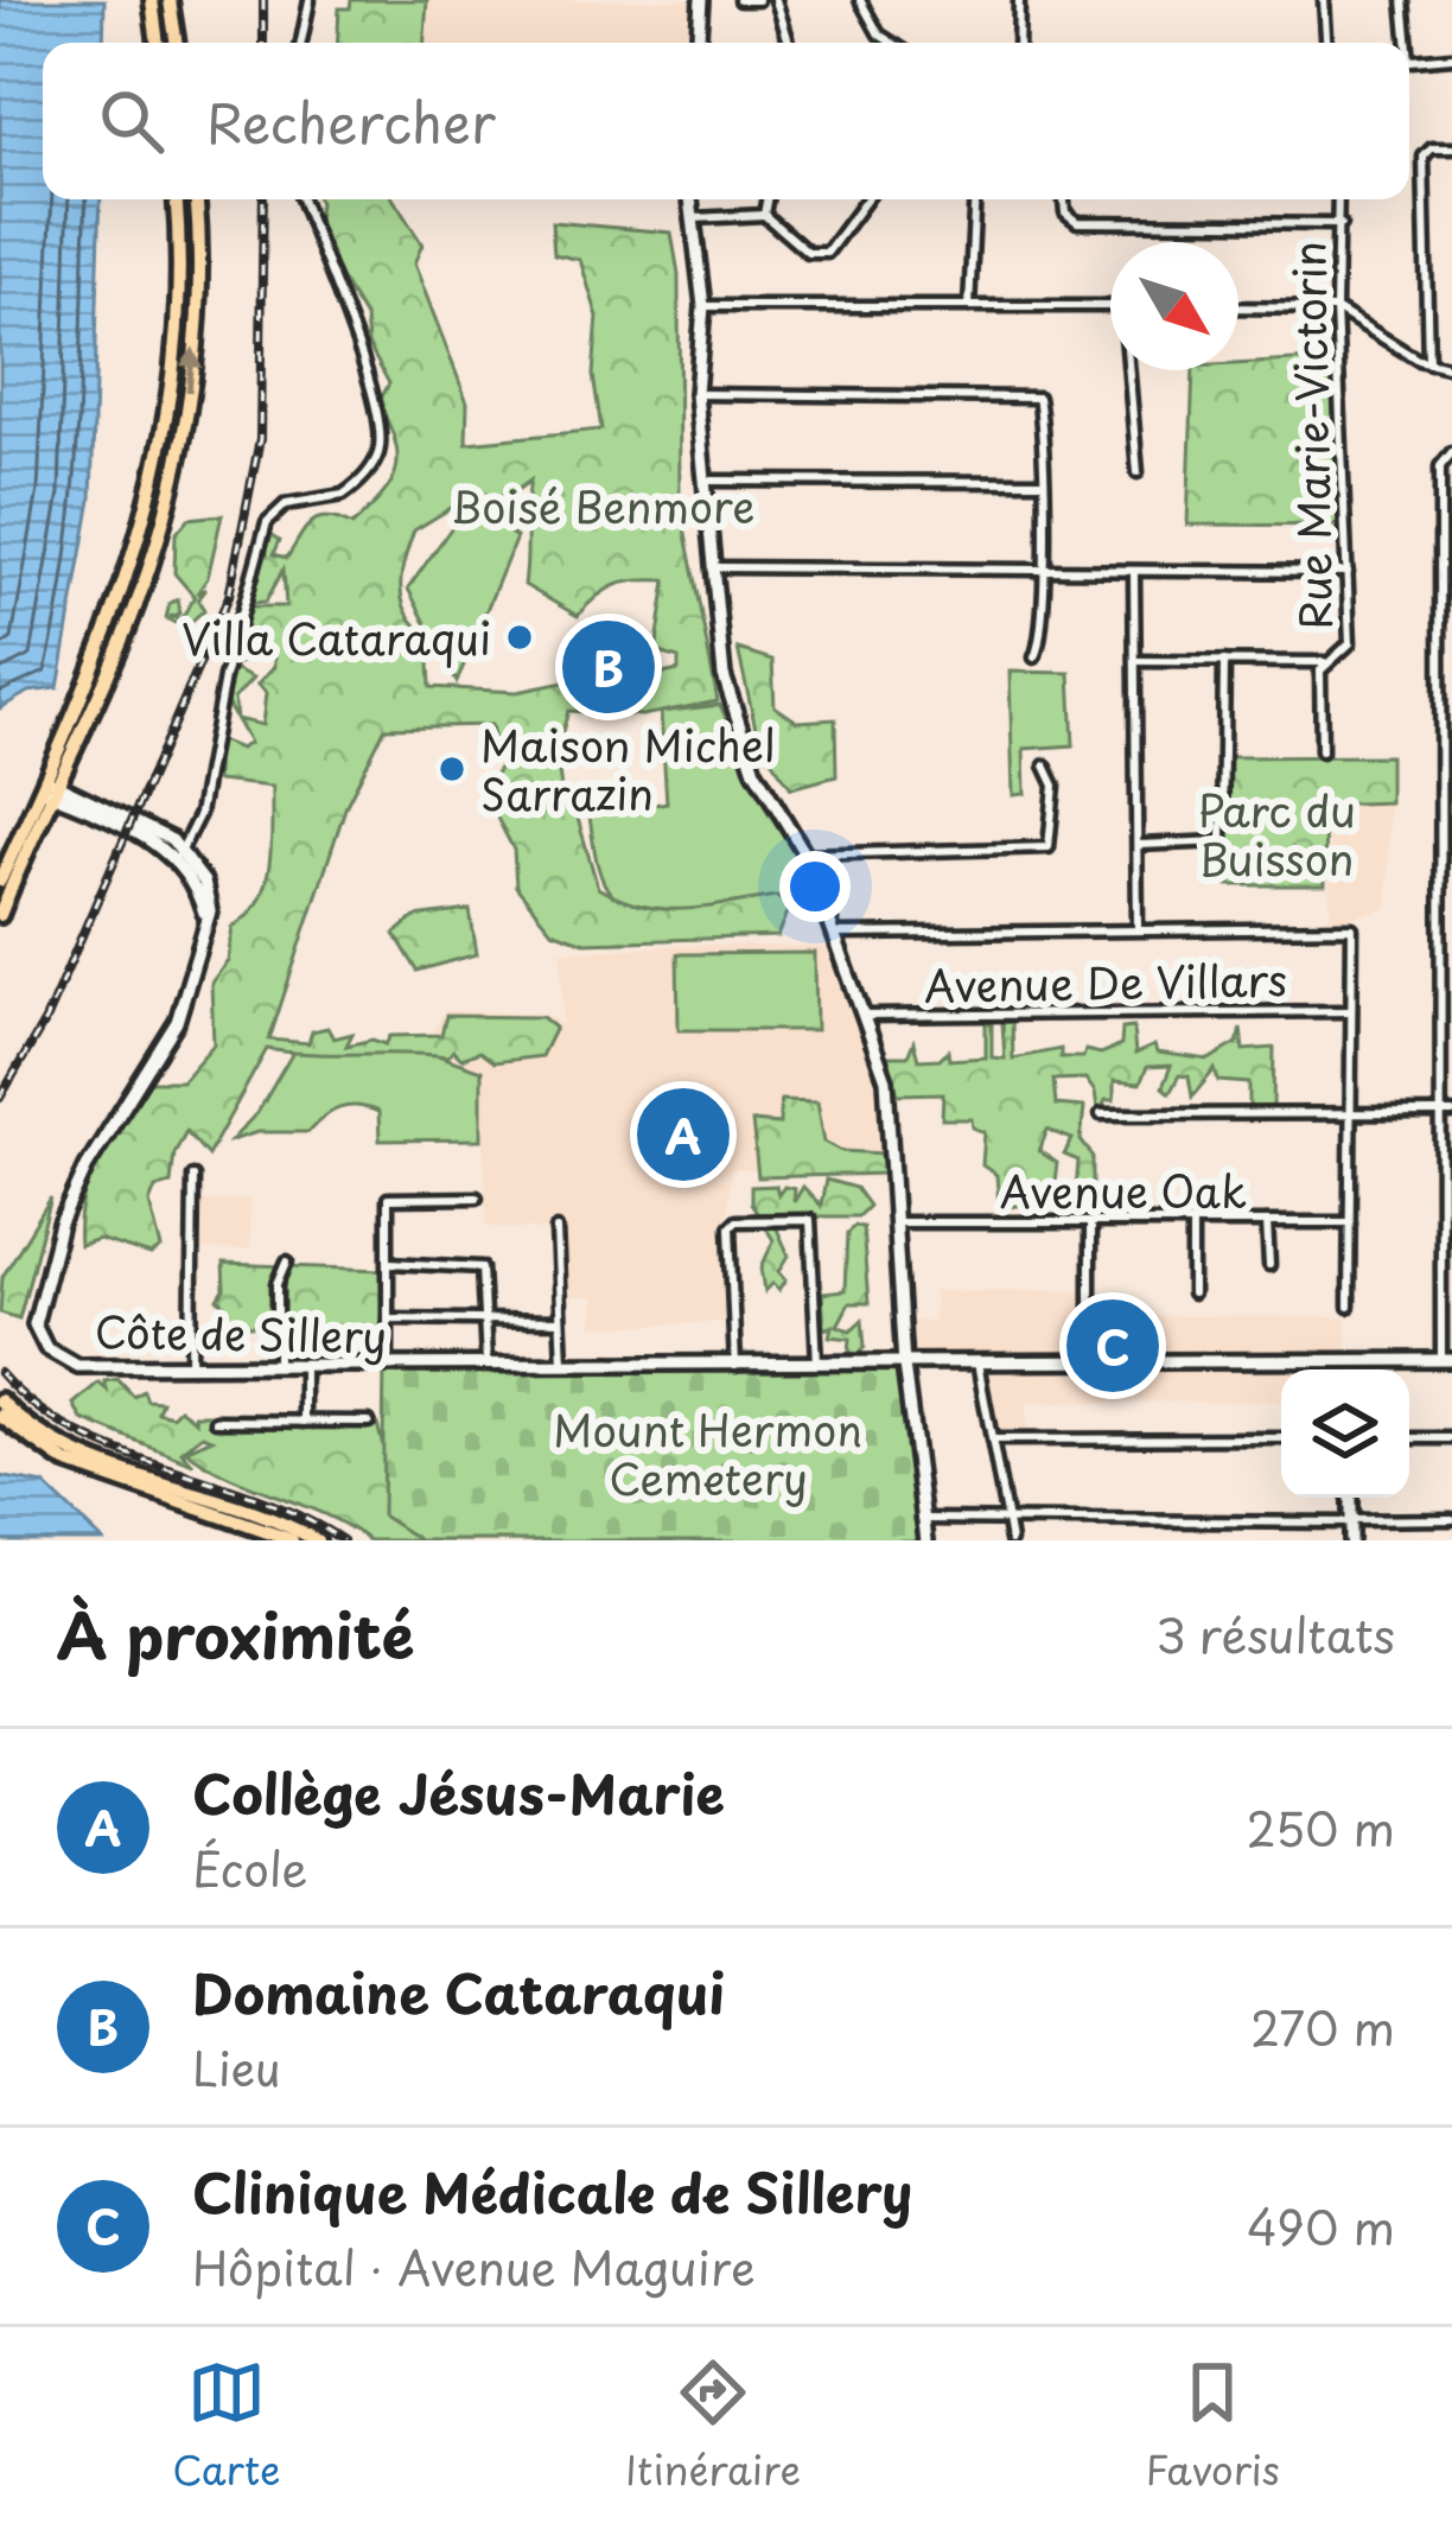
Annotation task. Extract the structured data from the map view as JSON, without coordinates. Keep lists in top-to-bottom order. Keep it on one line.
{"streets":{"street":["Rue Marie-Victorin","Avenue De Villars","Avenue Oak","Côte de Sillery"]},"parks":["Boisé Benmore","Parc du Buisson","Mount Hermon Cemetery"],"places":["Villa Cataraqui","Maison Michel Sarrazin"],"north":"bottom right","page":{"search":"Rechercher","pins":["B","A","C"],"heading":["À proximité","3 résultats"],"list":[{"mark":"A","name":"Collège Jésus-Marie","note":"École","value":"250 m"},{"mark":"B","name":"Domaine Cataraqui","note":"Lieu","value":"270 m"},{"mark":"C","name":"Clinique Médicale de Sillery","note":"Hôpital · Avenue Maguire","value":"490 m"}],"nav":["Carte","Itinéraire","Favoris"]}}
